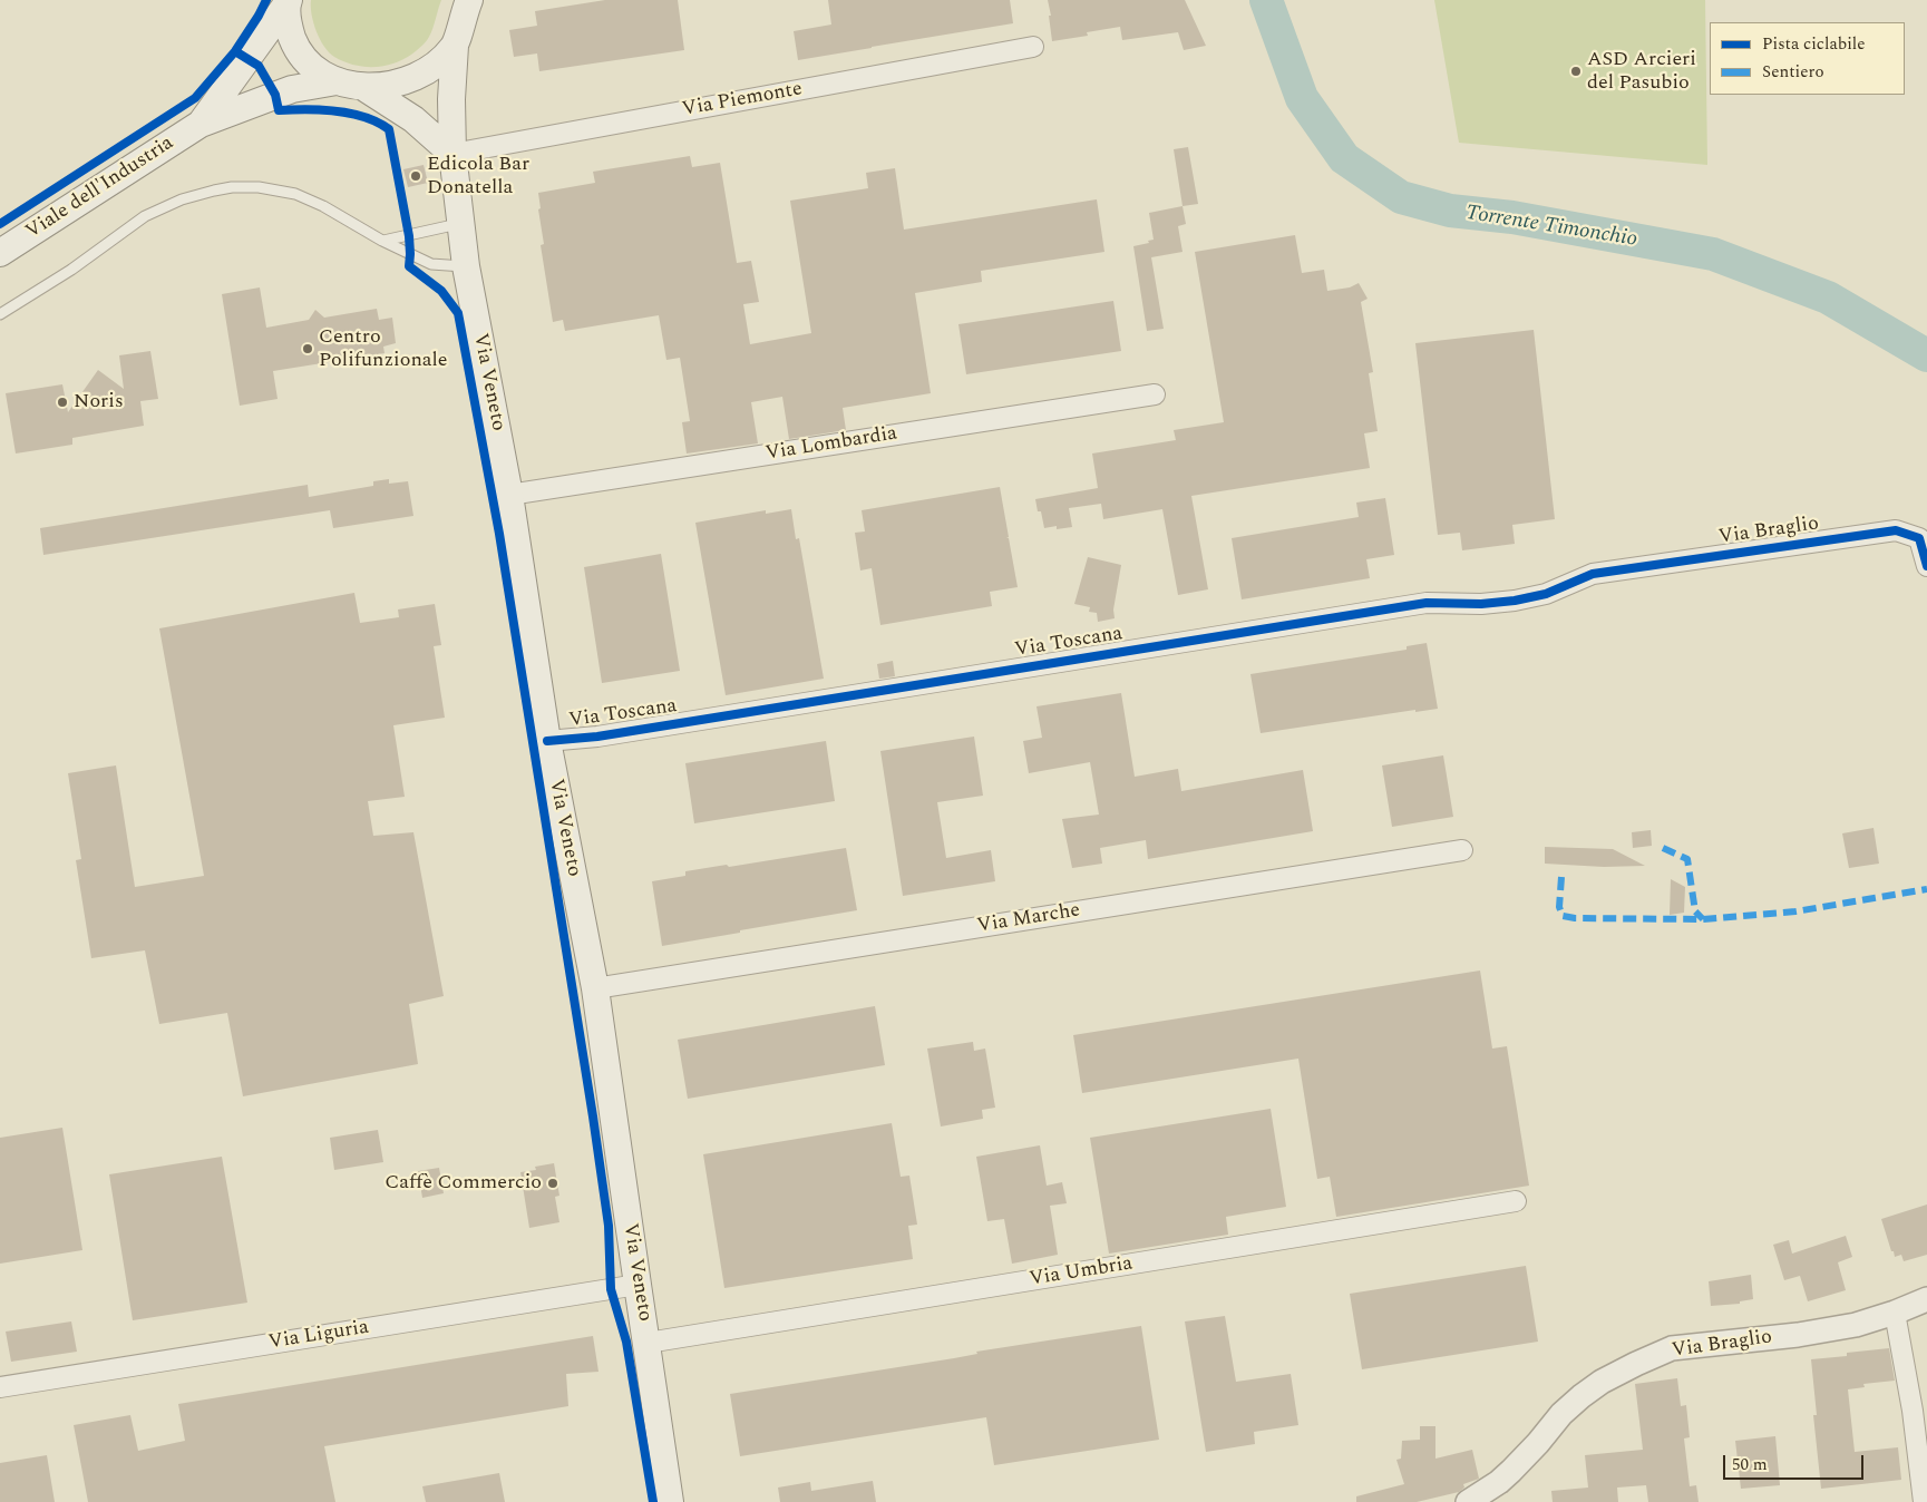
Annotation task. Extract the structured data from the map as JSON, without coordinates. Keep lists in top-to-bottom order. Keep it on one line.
{"streets":{"main road":["Viale dell'Industria","Via Veneto"],"street":["Via Piemonte","Via Lombardia","Via Braglio","Via Toscana","Via Marche","Via Umbria","Via Liguria"]},"crossings":[["Via Piemonte","Via Veneto"],["Viale dell'Industria","Via Veneto"],["Via Veneto","Via Lombardia"],["Via Veneto","Via Toscana"],["Via Veneto","Via Marche"],["Via Veneto","Via Umbria"],["Via Veneto","Via Liguria"],["Via Braglio","Via Toscana"]],"water":["Torrente Timonchio"],"places":["ASD Arcieri del Pasubio","Edicola Bar Donatella","Centro Polifunzionale","Noris","Caffè Commercio"],"legend":["Pista ciclabile","Sentiero"],"scale_bar":"50 m"}
